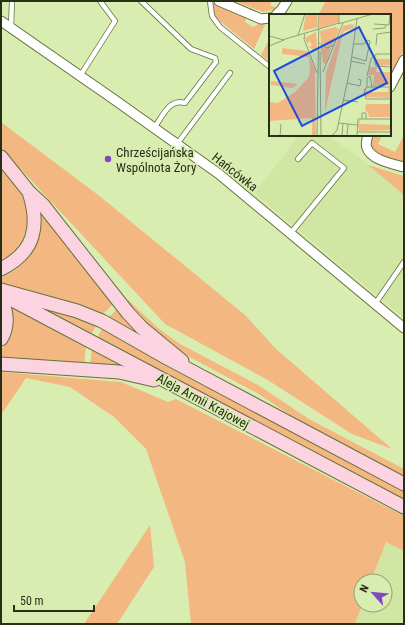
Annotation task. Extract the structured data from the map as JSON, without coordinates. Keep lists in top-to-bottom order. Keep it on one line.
{"streets":{"main road":["Aleja Armii Krajowej"],"street":["Hańcówka"]},"places":["Chrześcijańska Wspólnota Żory"],"scale_bar":"50 m","north":"top left"}
